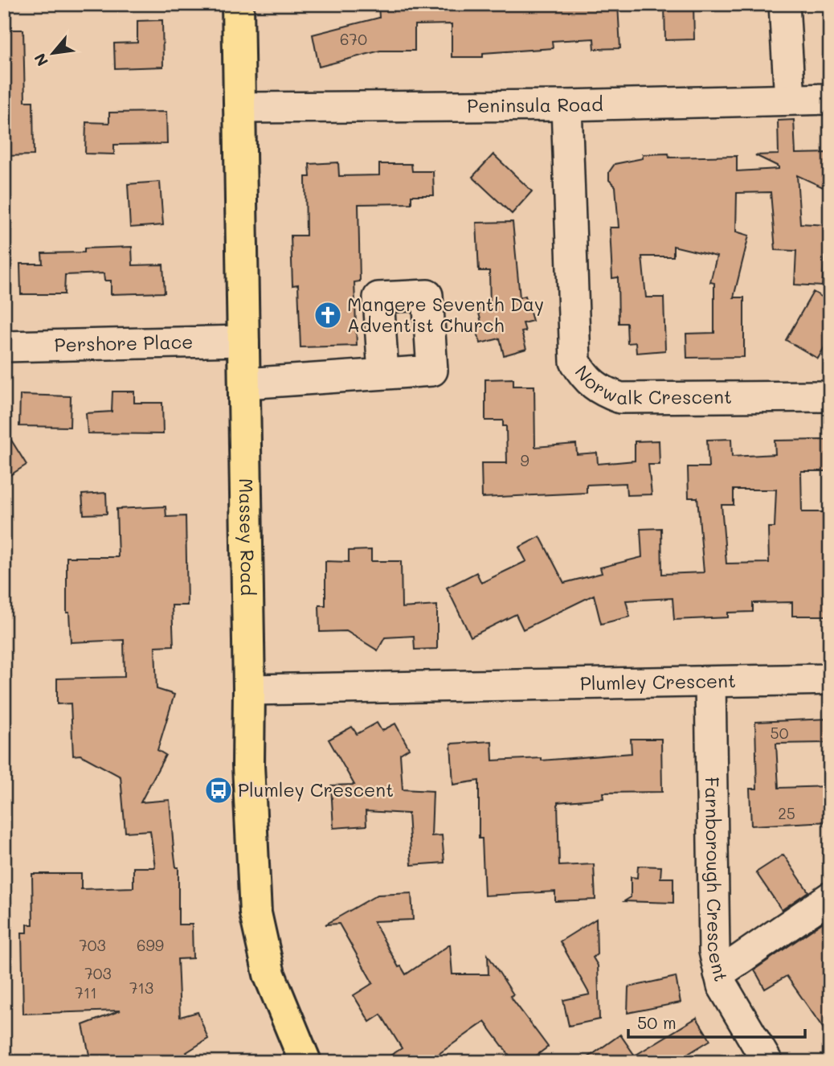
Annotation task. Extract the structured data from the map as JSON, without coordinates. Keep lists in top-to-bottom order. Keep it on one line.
{"streets":{"main road":["Massey Road"],"street":["Peninsula Road","Pershore Place","Norwalk Crescent","Plumley Crescent","Farnborough Crescent"]},"crossings":[["Peninsula Road","Norwalk Crescent"],["Peninsula Road","Massey Road"],["Pershore Place","Massey Road"],["Massey Road","Plumley Crescent"],["Plumley Crescent","Farnborough Crescent"]],"places":{"church":["Mangere Seventh Day Adventist Church"],"bus stop":["Plumley Crescent"]},"house_numbers":["670","9","50","25","703","699","703","713","711"],"scale_bar":"50 m","north":"bottom left"}
